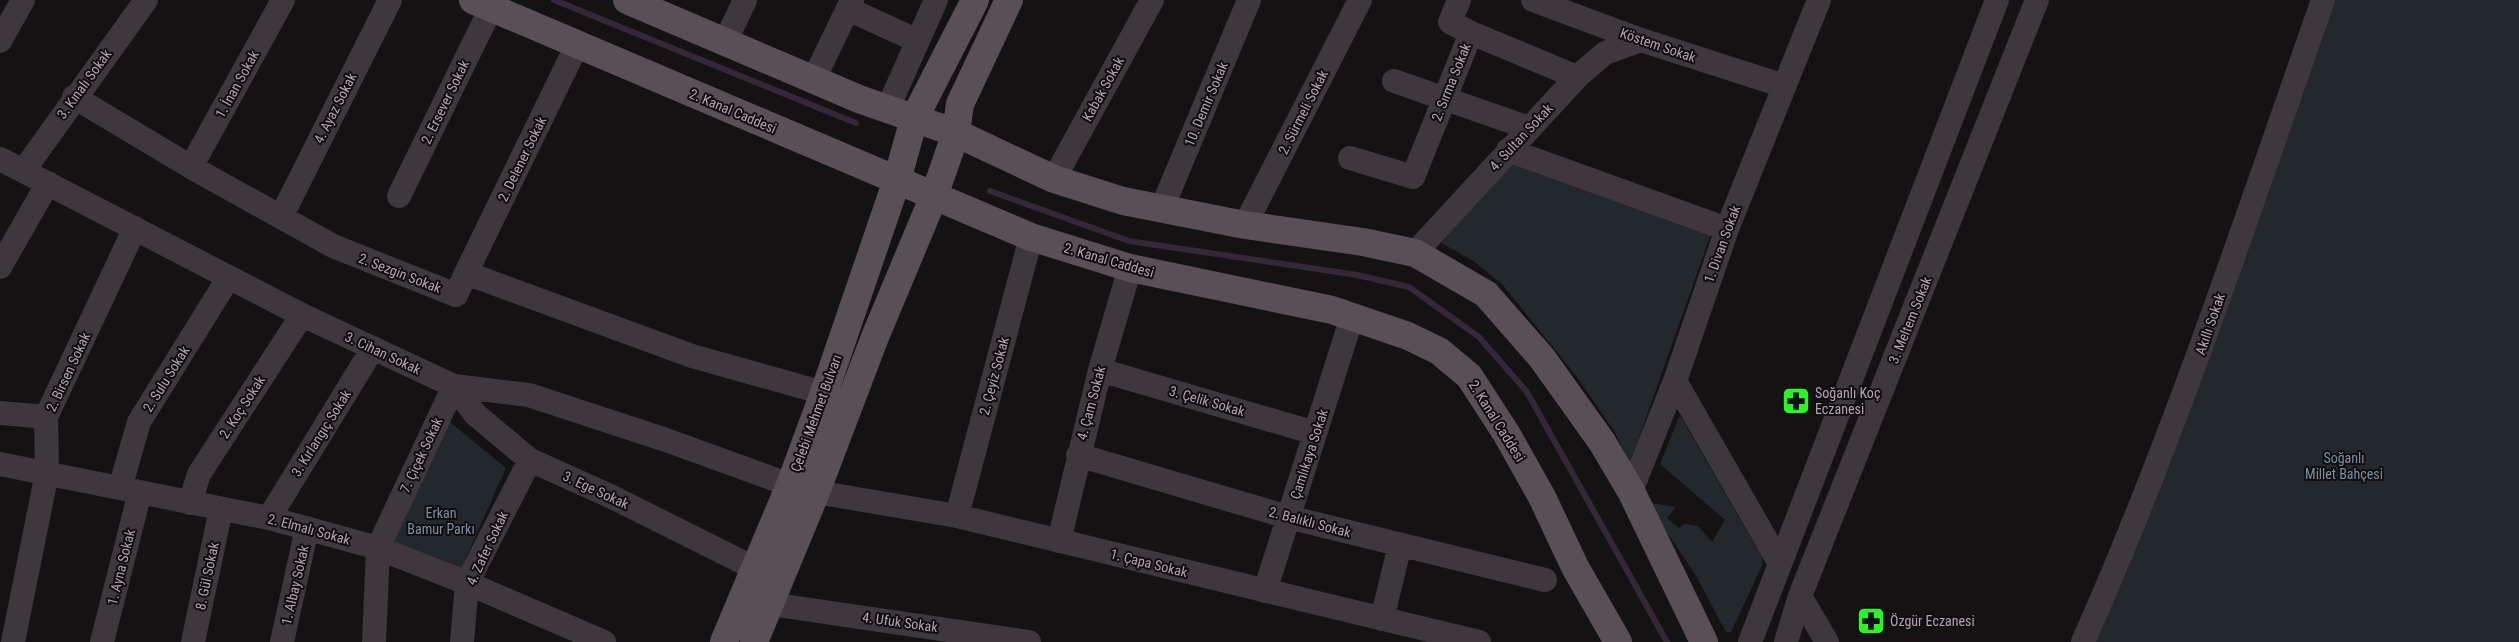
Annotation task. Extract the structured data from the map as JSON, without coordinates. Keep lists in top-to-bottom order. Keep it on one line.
{"streets":{"main road":["2. Kanal Caddesi","Çelebi Mehmet Bulvarı"],"street":["Köstem Sokak","2. Sırma Sokak","3. Kınalı Sokak","1. İnan Sokak","Kabak Sokak","2. Ersever Sokak","10. Demir Sokak","4. Ayaz Sokak","2. Sürmeli Sokak","4. Sultan Sokak","2. Delener Sokak","1. Divan Sokak","2. Sezgin Sokak","3. Meltem Sokak","Akıllı Sokak","3. Cihan Sokak","2. Birsen Sokak","2. Çeyiz Sokak","2. Sulu Sokak","3. Çelik Sokak","4. Çam Sokak","2. Koç Sokak","3. Kırlangıç Sokak","Çamlıkaya Sokak","7. Çiçek Sokak","3. Ege Sokak","2. Balıklı Sokak","2. Elmalı Sokak","4. Zafer Sokak","1. Çapa Sokak","1. Ayna Sokak","8. Gül Sokak","1. Albay Sokak","4. Ufuk Sokak"]},"crossings":[["Köstem Sokak","4. Sultan Sokak"],["Köstem Sokak","1. Divan Sokak"],["2. Sırma Sokak","4. Sultan Sokak"],["3. Kınalı Sokak","2. Sezgin Sokak"],["3. Kınalı Sokak","3. Cihan Sokak"],["1. İnan Sokak","2. Sezgin Sokak"],["2. Ersever Sokak","2. Kanal Caddesi"],["4. Ayaz Sokak","2. Sezgin Sokak"],["2. Kanal Caddesi","2. Delener Sokak"],["2. Kanal Caddesi","2. Çeyiz Sokak"],["2. Kanal Caddesi","4. Çam Sokak"],["2. Kanal Caddesi","Çelebi Mehmet Bulvarı"],["2. Kanal Caddesi","Çamlıkaya Sokak"],["2. Delener Sokak","2. Sezgin Sokak"],["3. Cihan Sokak","2. Birsen Sokak"],["3. Cihan Sokak","2. Sulu Sokak"],["3. Cihan Sokak","2. Koç Sokak"],["3. Cihan Sokak","Çelebi Mehmet Bulvarı"],["3. Cihan Sokak","3. Kırlangıç Sokak"],["3. Cihan Sokak","7. Çiçek Sokak"],["3. Cihan Sokak","3. Ege Sokak"],["2. Birsen Sokak","2. Elmalı Sokak"],["2. Çeyiz Sokak","1. Çapa Sokak"],["2. Sulu Sokak","2. Elmalı Sokak"],["2. Sulu Sokak","1. Ayna Sokak"],["3. Çelik Sokak","4. Çam Sokak"],["3. Çelik Sokak","Çamlıkaya Sokak"],["4. Çam Sokak","2. Balıklı Sokak"],["4. Çam Sokak","1. Çapa Sokak"],["2. Koç Sokak","2. Elmalı Sokak"],["Çelebi Mehmet Bulvarı","3. Ege Sokak"],["Çelebi Mehmet Bulvarı","1. Çapa Sokak"],["Çelebi Mehmet Bulvarı","4. Ufuk Sokak"],["3. Kırlangıç Sokak","2. Elmalı Sokak"],["Çamlıkaya Sokak","2. Balıklı Sokak"],["Çamlıkaya Sokak","1. Çapa Sokak"],["7. Çiçek Sokak","3. Ege Sokak"],["7. Çiçek Sokak","2. Elmalı Sokak"],["3. Ege Sokak","4. Zafer Sokak"],["2. Elmalı Sokak","4. Zafer Sokak"],["2. Elmalı Sokak","1. Ayna Sokak"],["2. Elmalı Sokak","8. Gül Sokak"],["2. Elmalı Sokak","1. Albay Sokak"]],"parks":["Soğanlı Millet Bahçesi","Erkan Bamur Parkı"],"places":{"pharmacy":["Soğanlı Koç Eczanesi","Özgür Eczanesi"]}}
